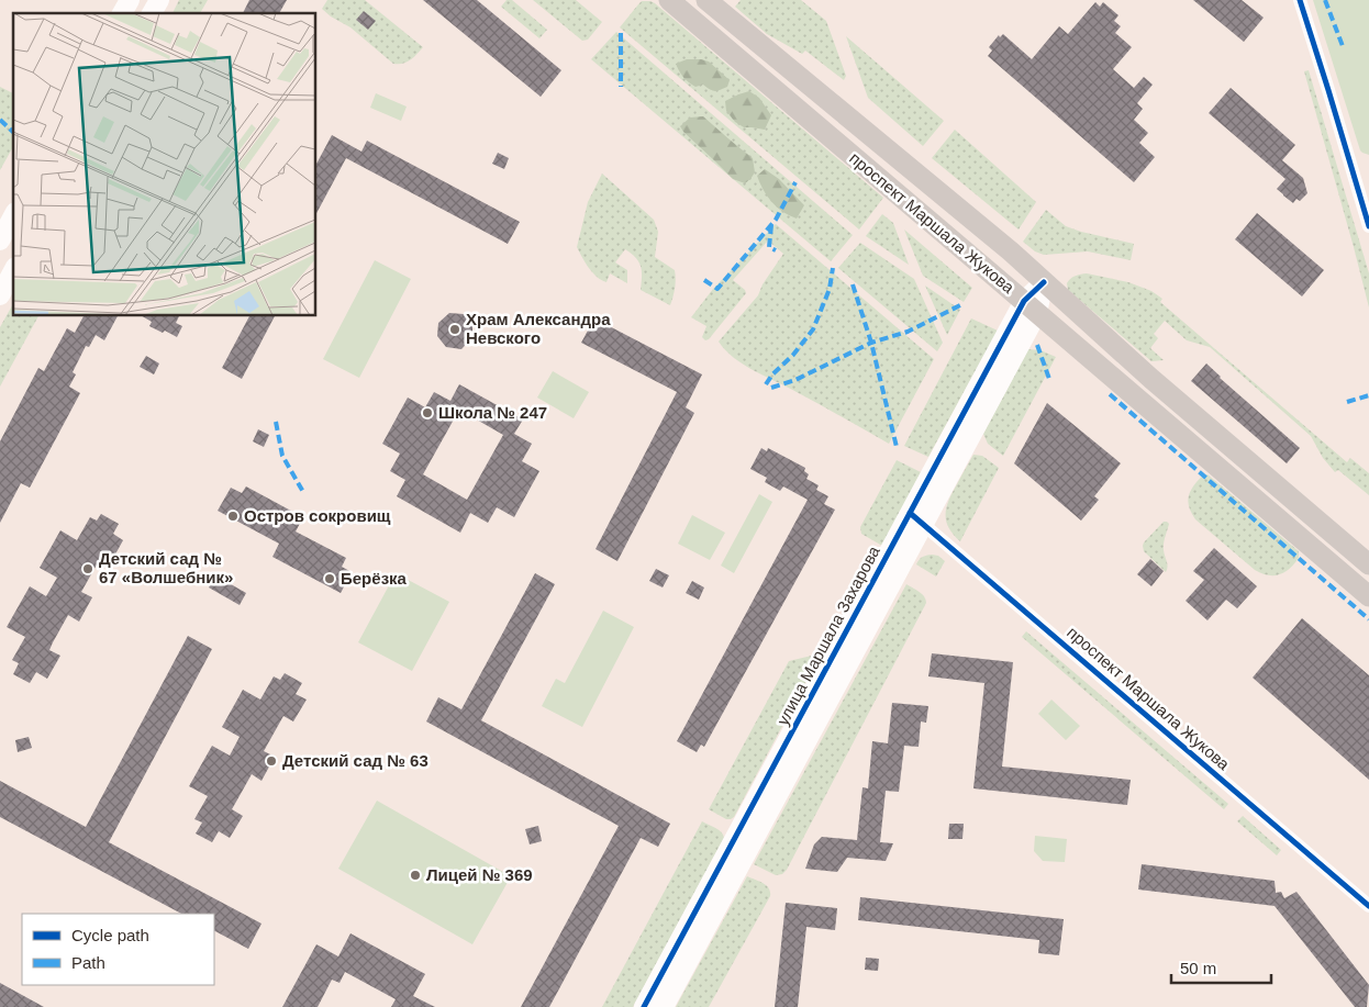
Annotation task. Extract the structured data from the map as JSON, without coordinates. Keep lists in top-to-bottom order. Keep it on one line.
{"streets":{"main road":["проспект Маршала Жукова"],"street":["улица Маршала Захарова"]},"crossings":[["проспект Маршала Жукова","улица Маршала Захарова"]],"places":["Храм Александра Невского","Школа № 247","Остров сокровищ","Детский сад № 67 «Волшебник»","Берёзка","Детский сад № 63","Лицей № 369"],"legend":["Cycle path","Path"],"scale_bar":"50 m"}
